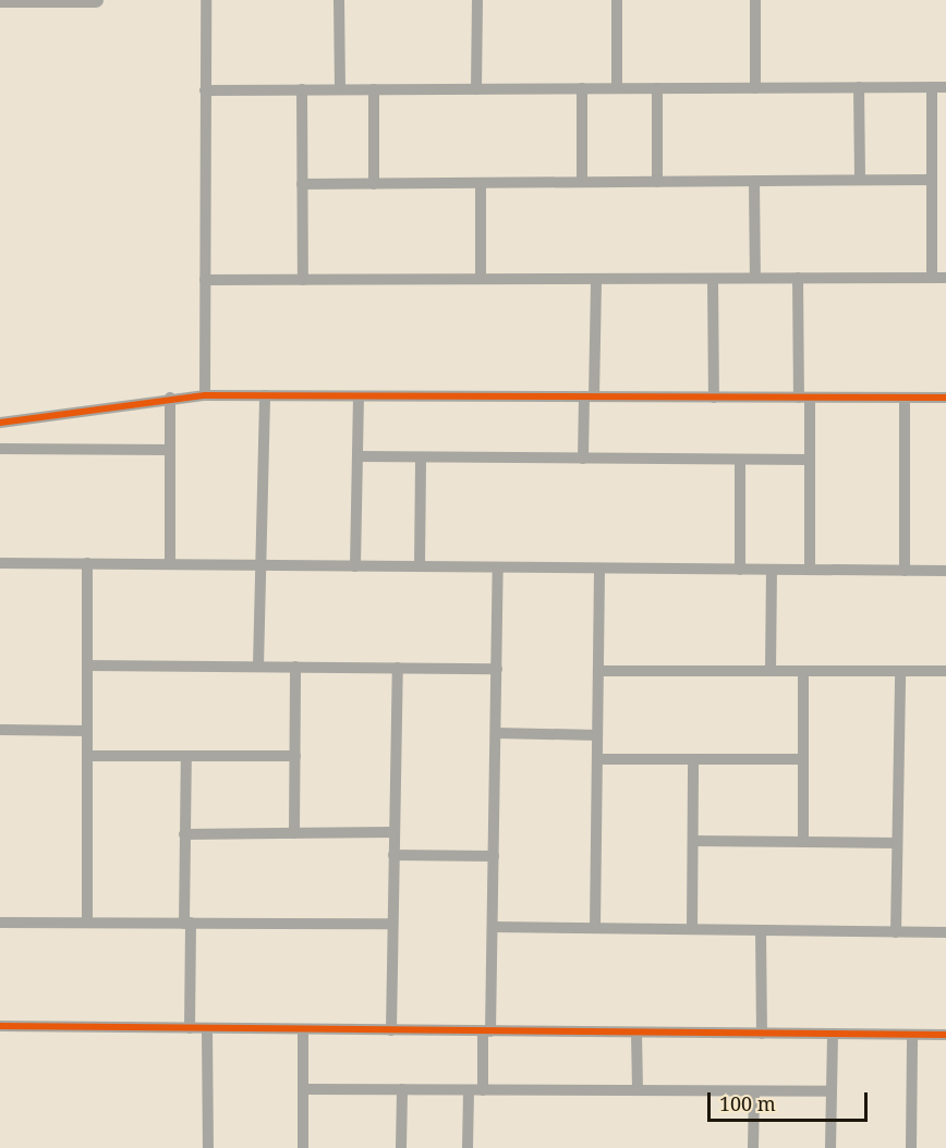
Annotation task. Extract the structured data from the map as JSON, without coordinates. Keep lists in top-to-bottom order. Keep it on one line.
{"scale_bar":"100 m"}
